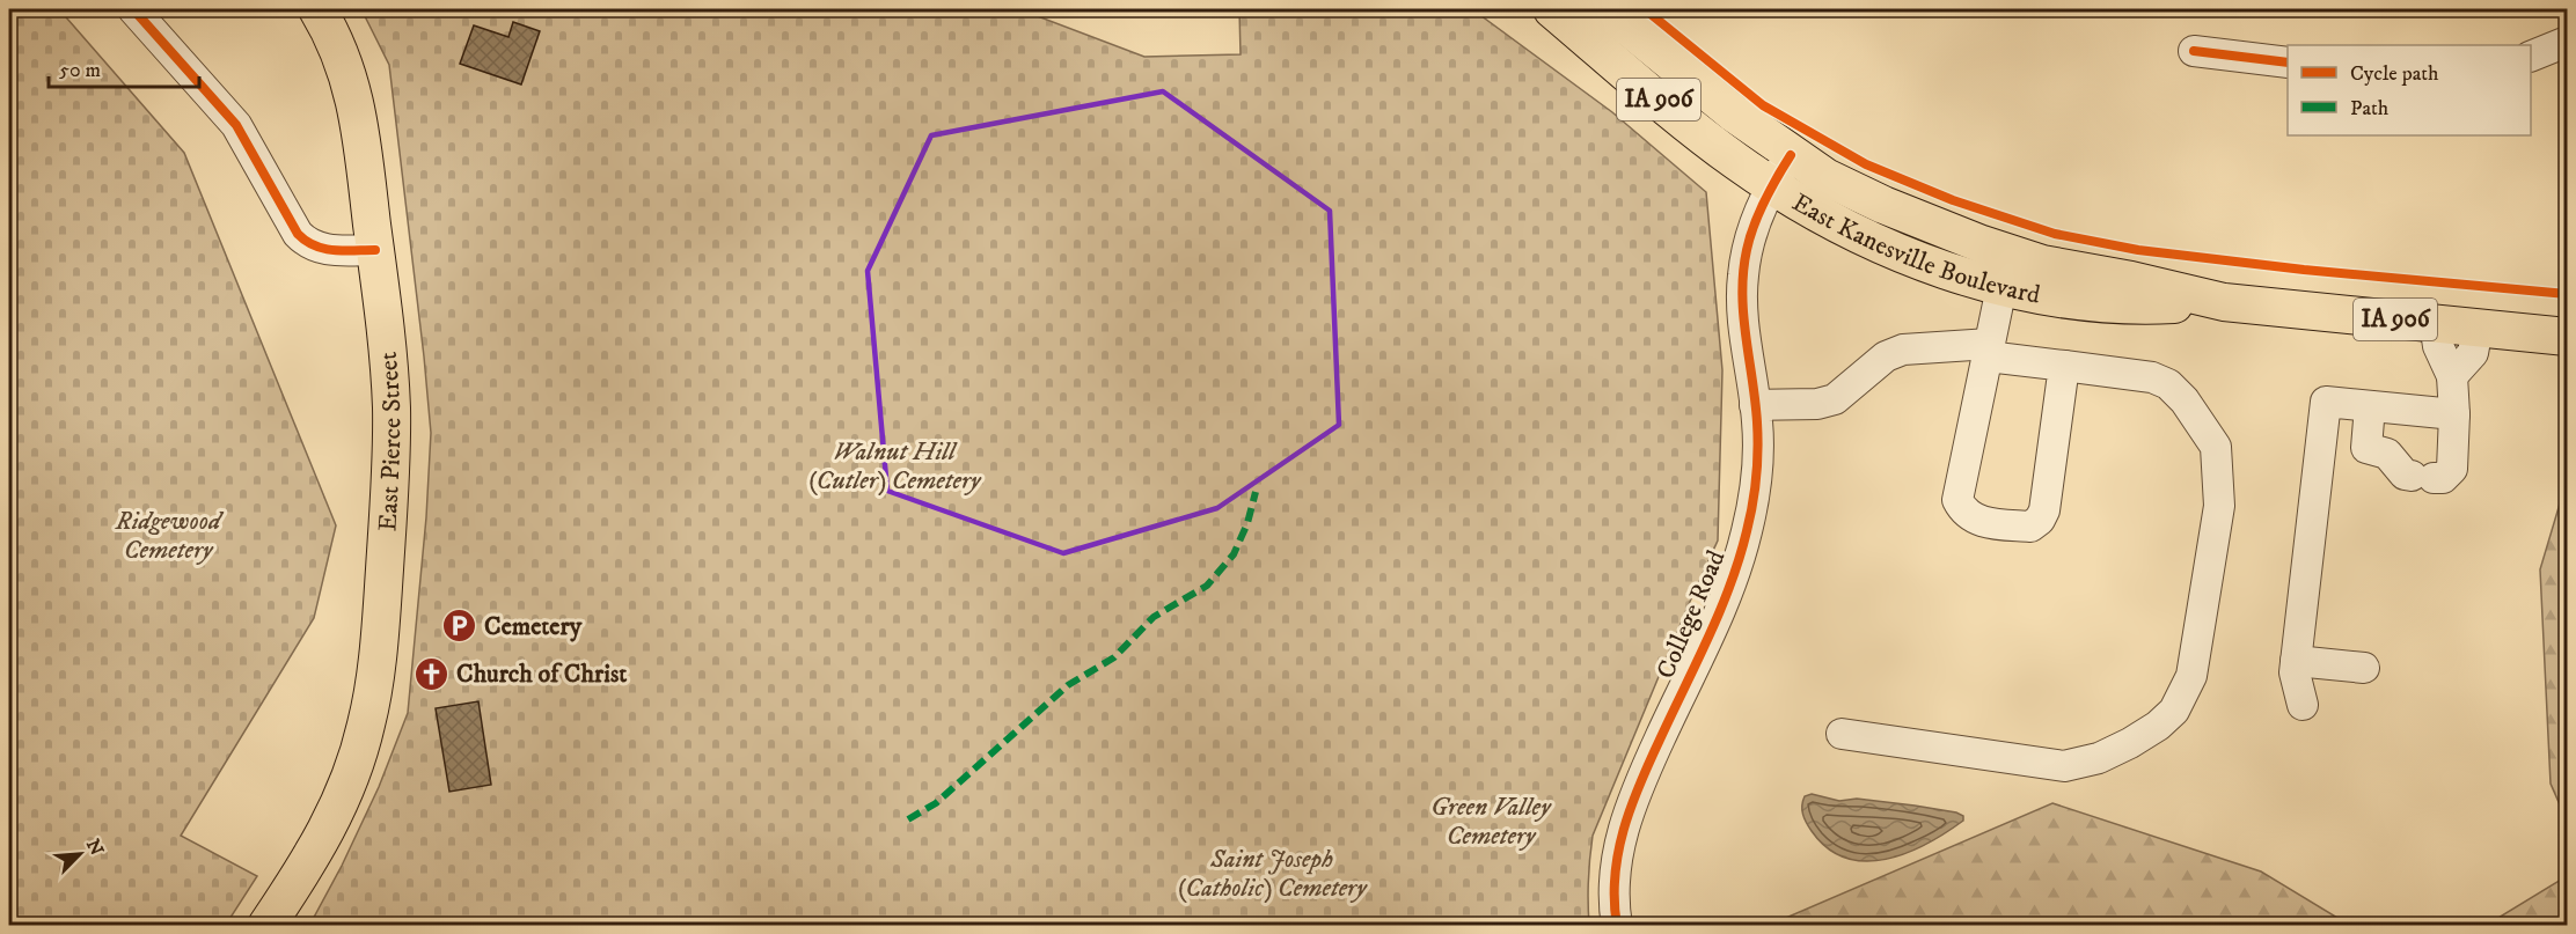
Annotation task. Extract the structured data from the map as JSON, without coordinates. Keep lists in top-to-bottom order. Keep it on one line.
{"streets":{"main road":["IA 906","East Kanesville Boulevard","East Pierce Street"],"street":["College Road"]},"crossings":[["East Kanesville Boulevard","College Road"]],"parks":["Walnut Hill (Cutler) Cemetery","Ridgewood Cemetery","Green Valley Cemetery","Saint Joseph (Catholic) Cemetery"],"places":{"parking":["Cemetery"],"church":["Church of Christ"]},"legend":["Cycle path","Path"],"scale_bar":"50 m","north":"top right"}
